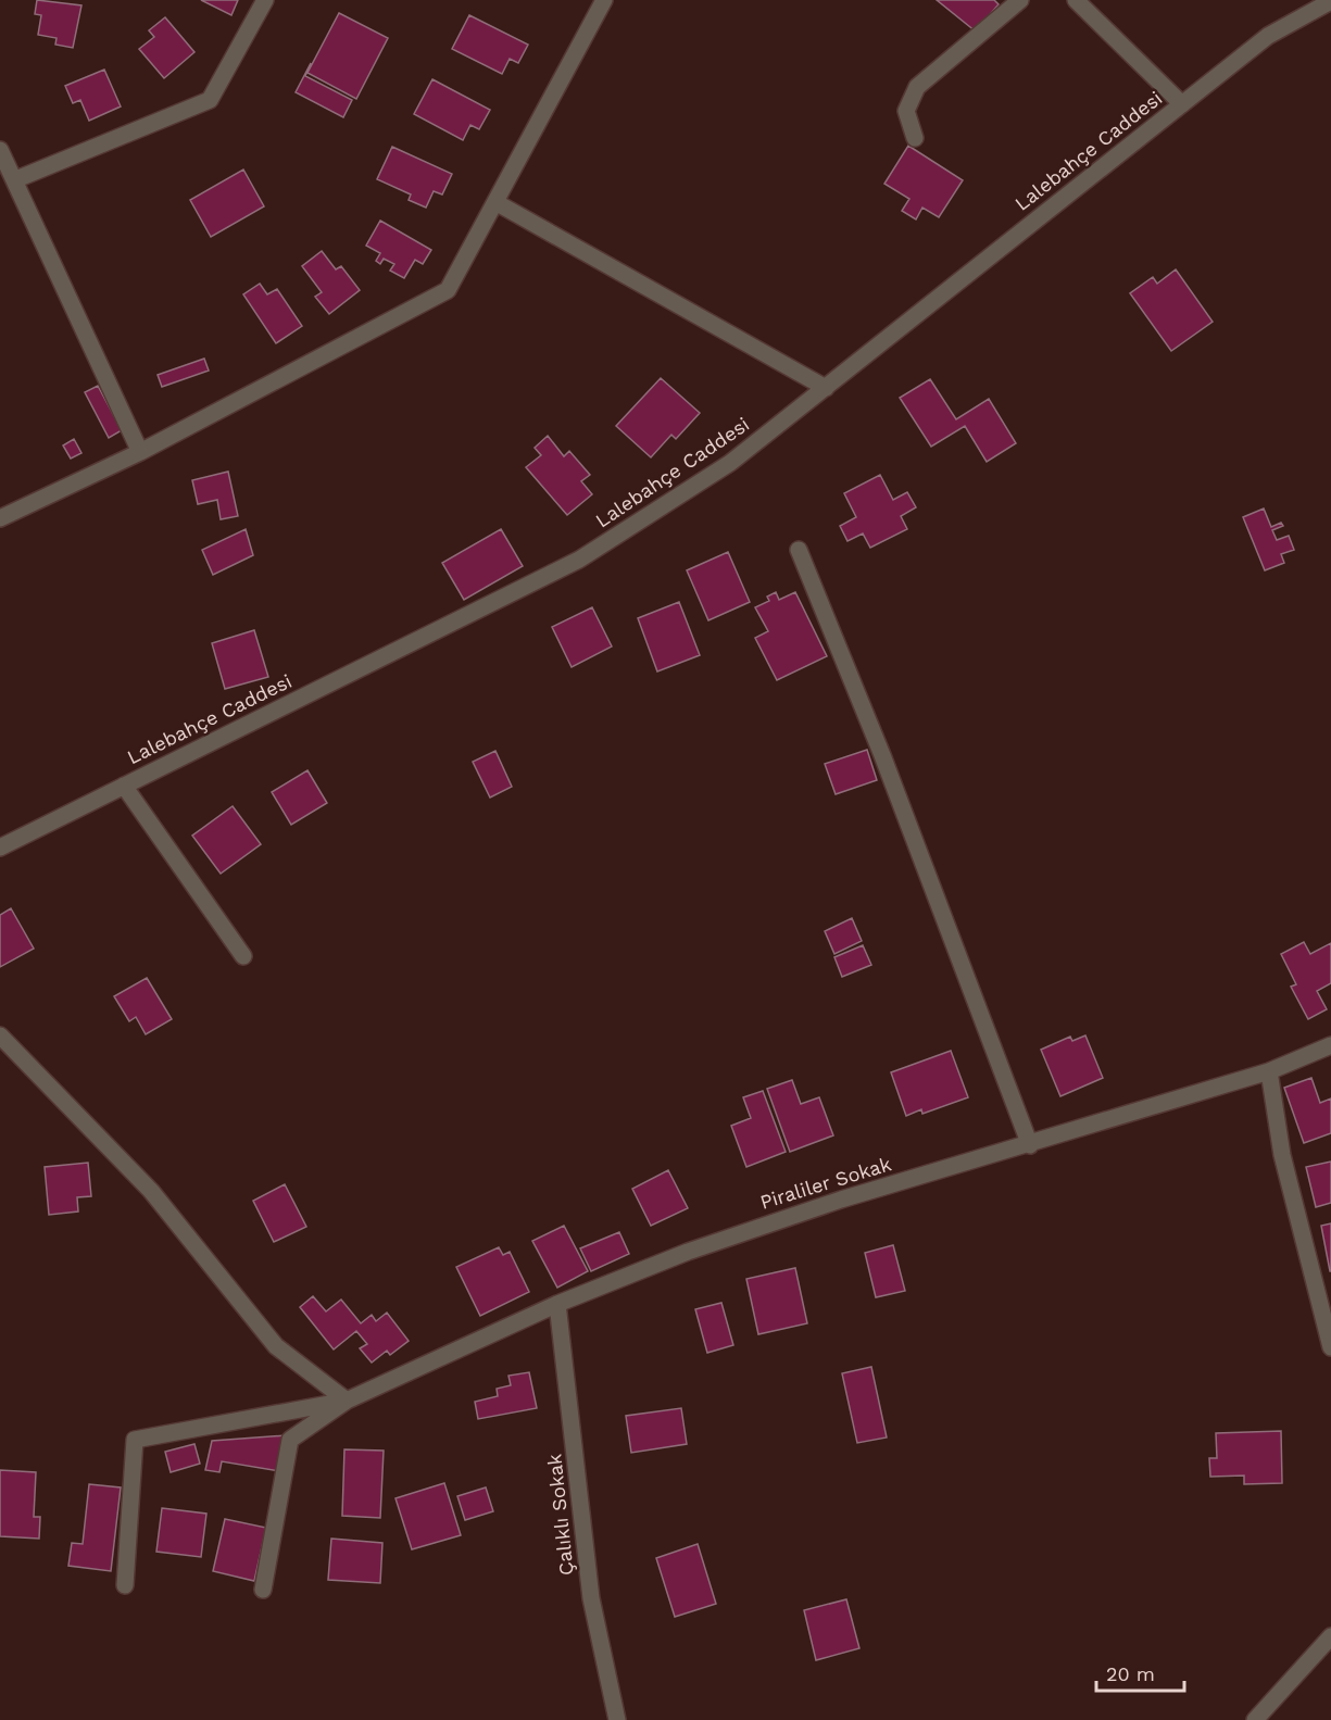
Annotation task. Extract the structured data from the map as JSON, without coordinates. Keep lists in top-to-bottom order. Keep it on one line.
{"streets":{"street":["Lalebahçe Caddesi","Piraliler Sokak","Çalıklı Sokak"]},"crossings":[["Piraliler Sokak","Çalıklı Sokak"]],"scale_bar":"20 m"}
